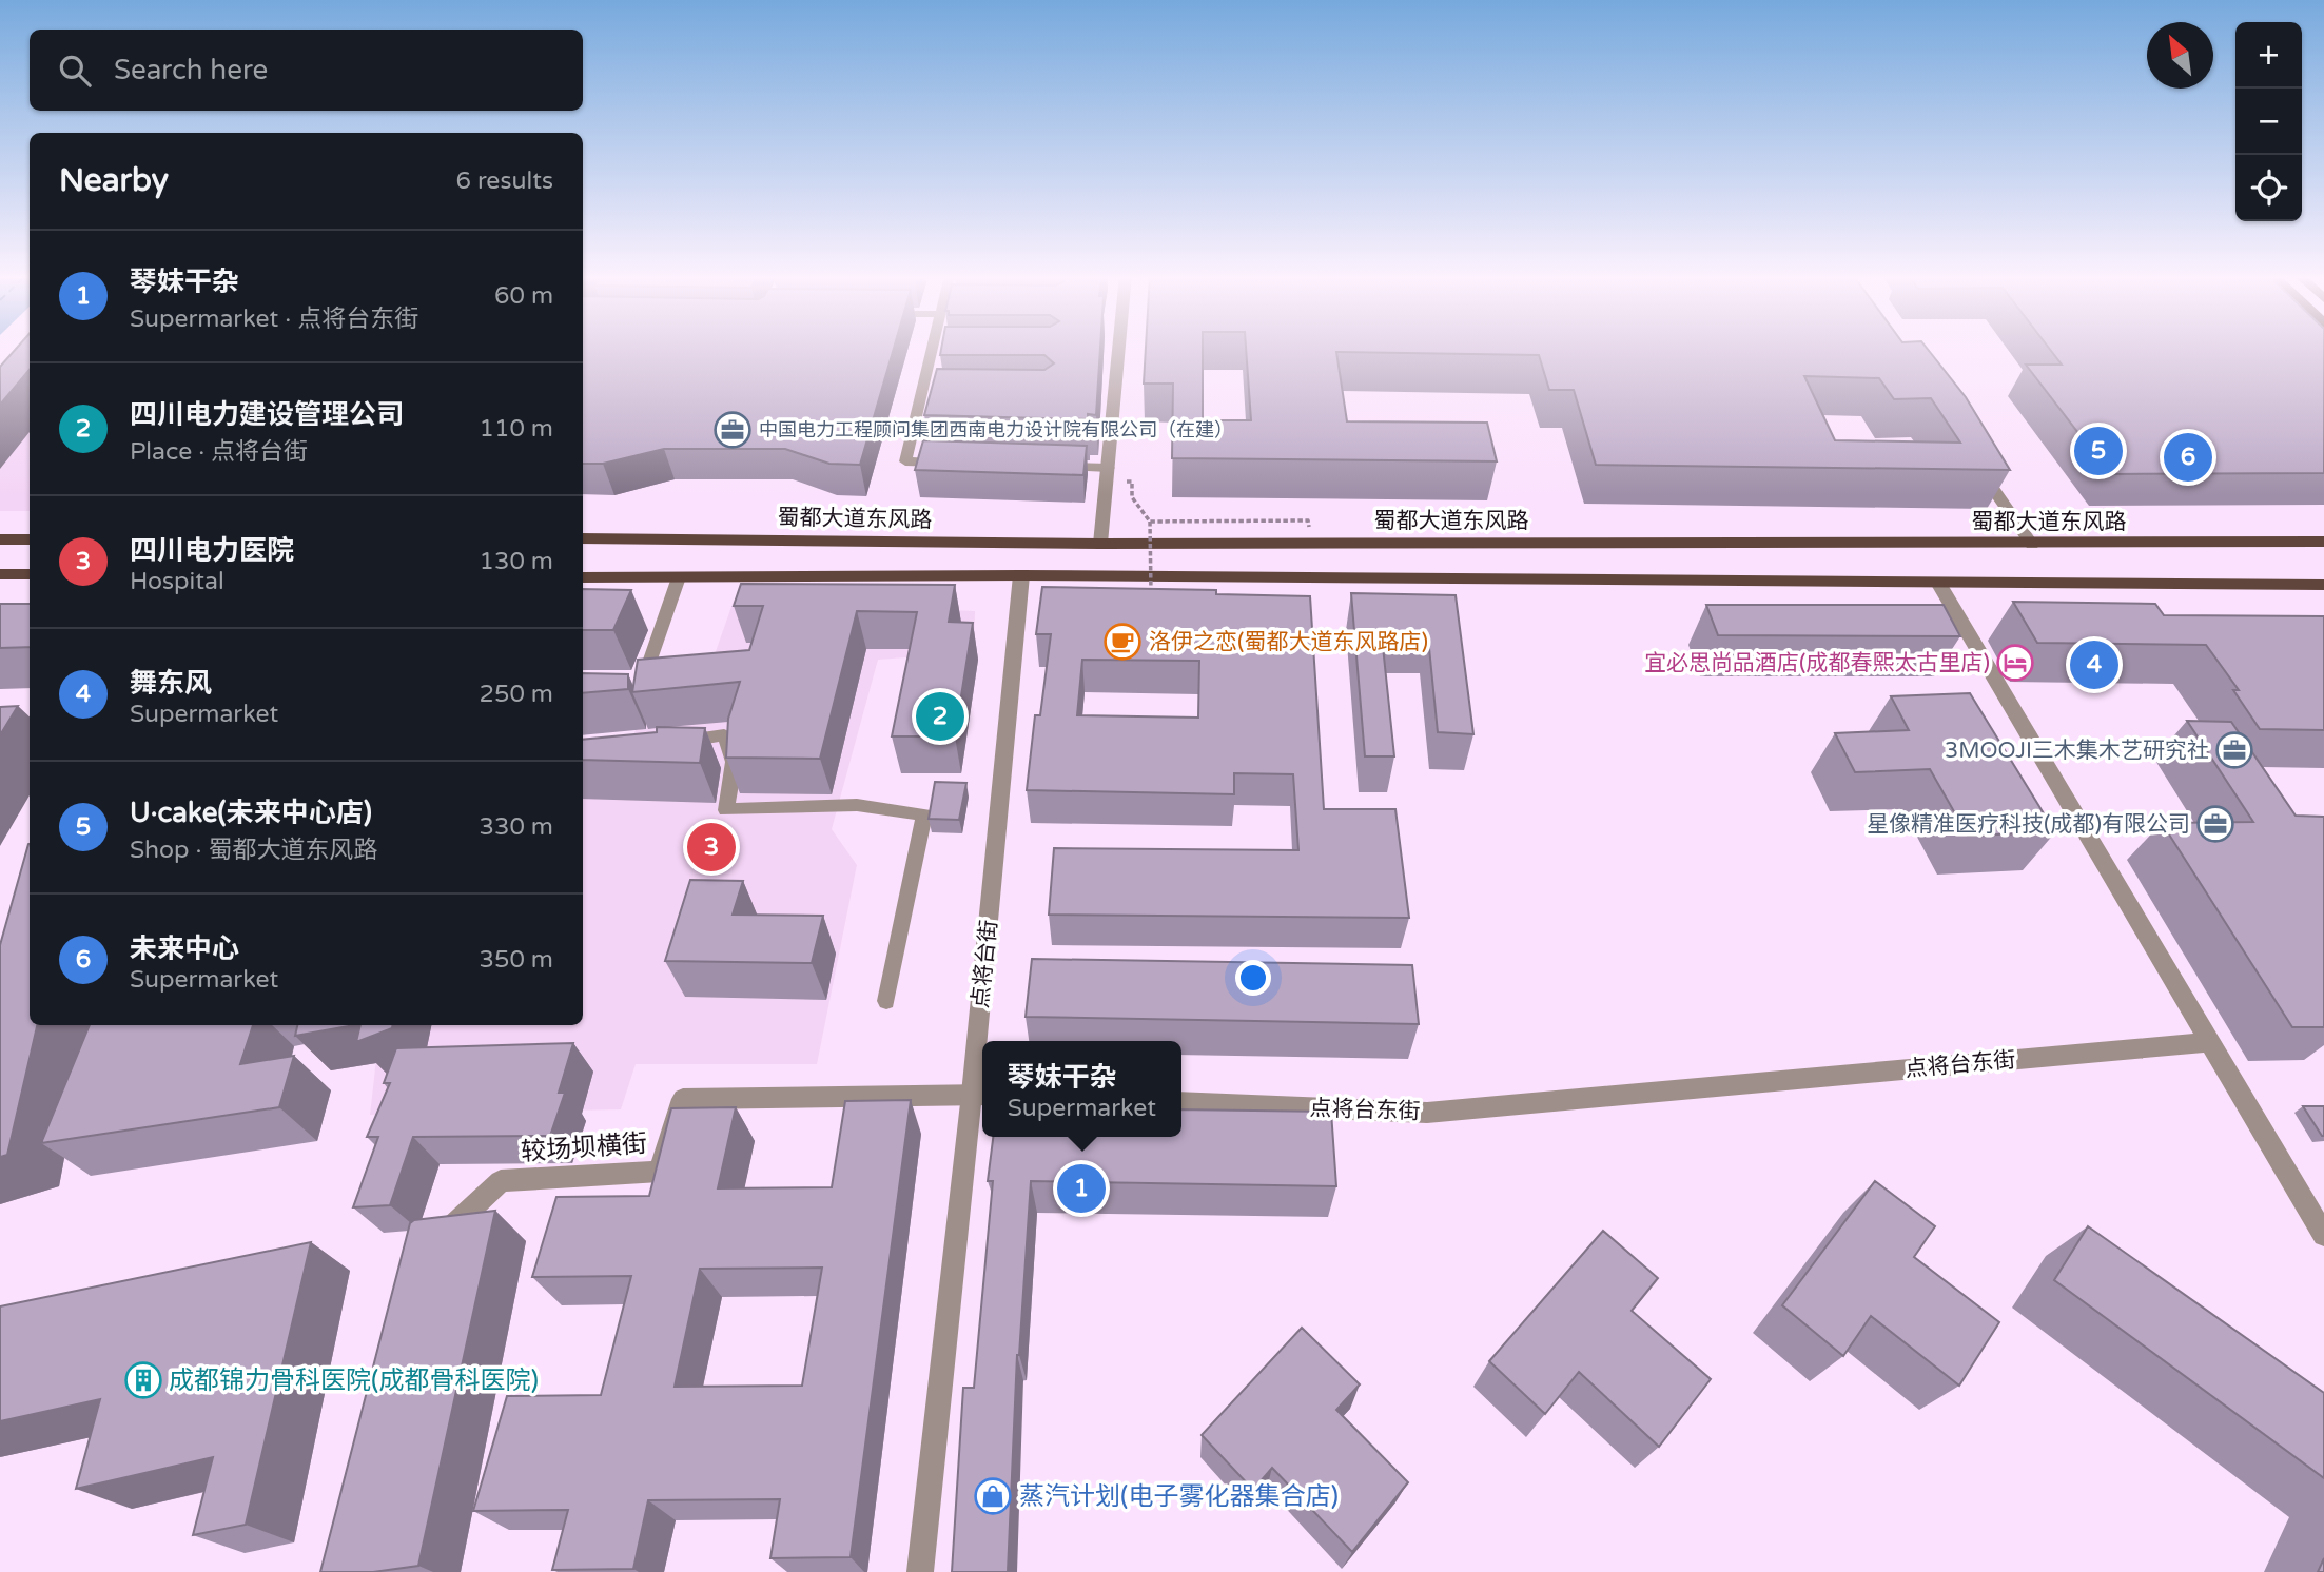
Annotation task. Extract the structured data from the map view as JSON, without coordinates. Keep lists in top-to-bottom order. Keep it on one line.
{"streets":{"main road":["蜀都大道东风路"],"street":["点将台街","点将台东街","较场坝横街"]},"crossings":[["点将台街","较场坝横街"]],"places":{"office":["中国电力工程顾问集团西南电力设计院有限公司（在建）","3MOOJI三木集木艺研究社","星像精准医疗科技(成都)有限公司"],"cafe":["洛伊之恋(蜀都大道东风路店)"],"hotel":["宜必思尚品酒店(成都春熙太古里店)"],"building":["成都锦力骨科医院(成都骨科医院)"],"shop":["蒸汽计划(电子雾化器集合店)"]},"north":"top left","page":{"map_buttons":["+","−"],"search":"Search here","heading":["Nearby","6 results"],"list":[{"mark":"1","name":"琴妹干杂","note":"Supermarket · 点将台东街","value":"60 m"},{"mark":"2","name":"四川电力建设管理公司","note":"Place · 点将台街","value":"110 m"},{"mark":"3","name":"四川电力医院","note":"Hospital","value":"130 m"},{"mark":"4","name":"舞东风","note":"Supermarket","value":"250 m"},{"mark":"5","name":"U·cake(未来中心店)","note":"Shop · 蜀都大道东风路","value":"330 m"},{"mark":"6","name":"未来中心","note":"Supermarket","value":"350 m"}],"pins":["5","6","4","2","3","1"],"popup":["琴妹干杂","Supermarket"]}}
